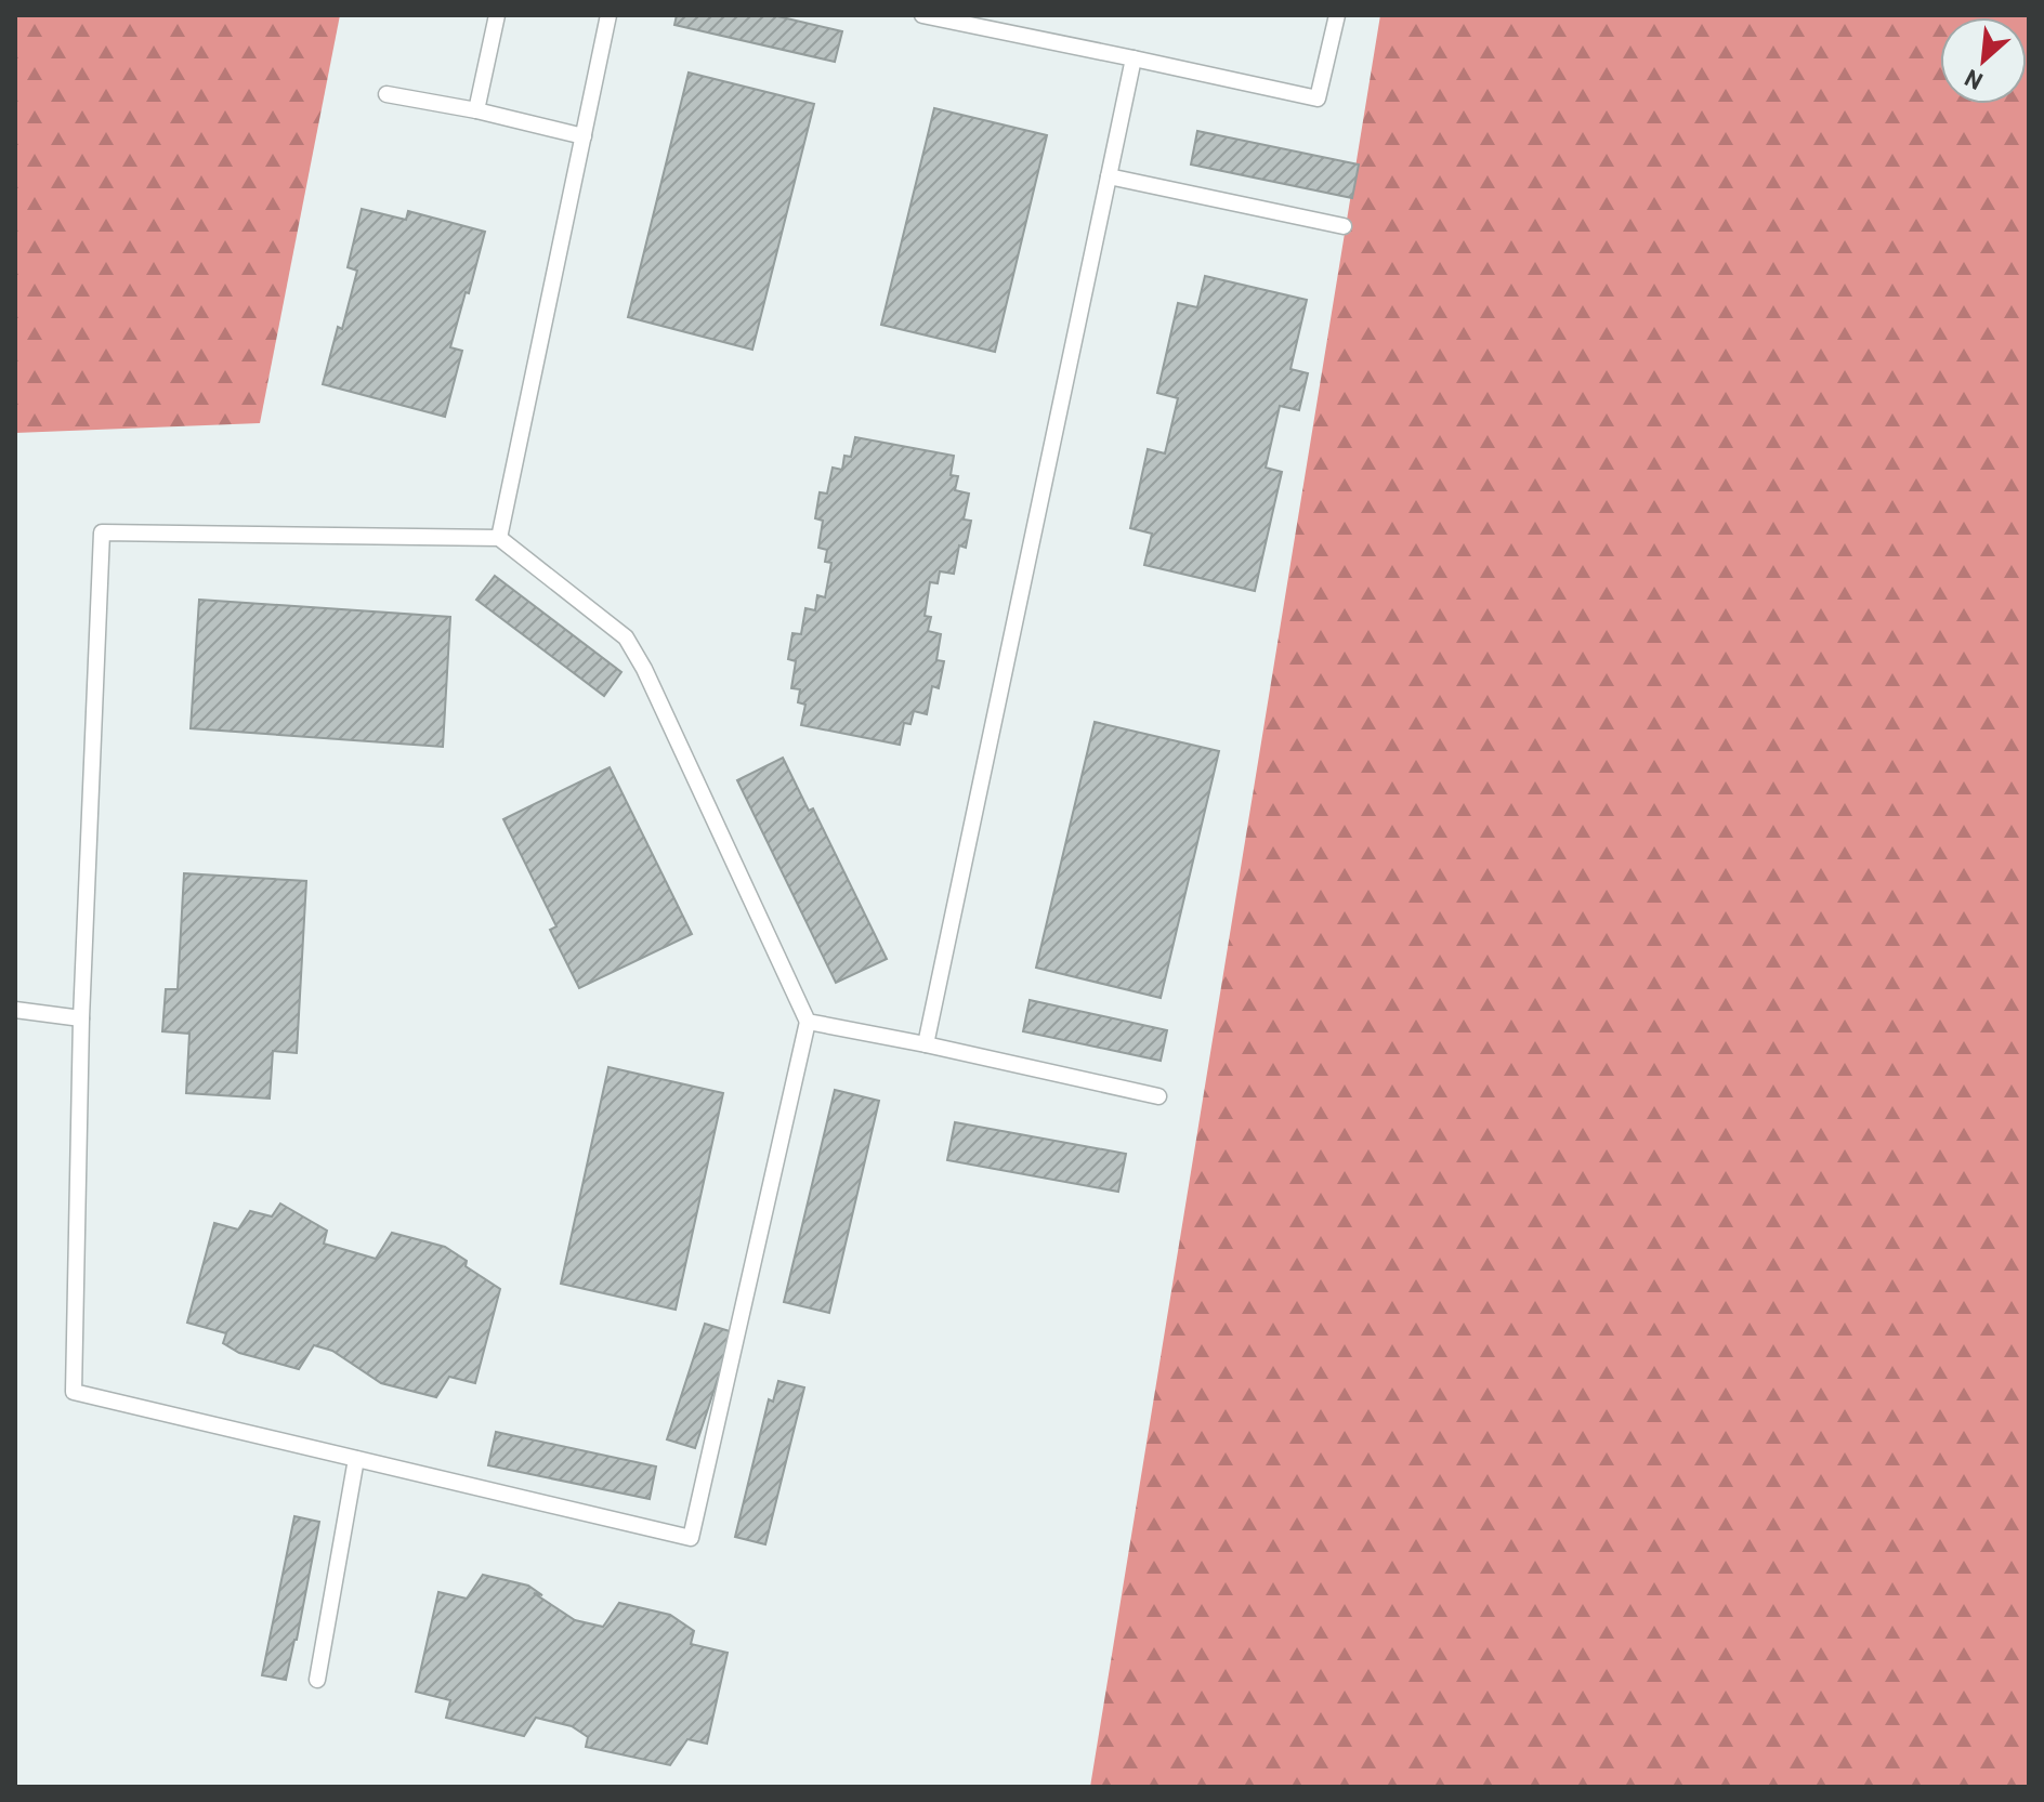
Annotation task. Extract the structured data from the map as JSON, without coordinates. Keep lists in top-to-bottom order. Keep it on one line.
{"north":"bottom left"}
